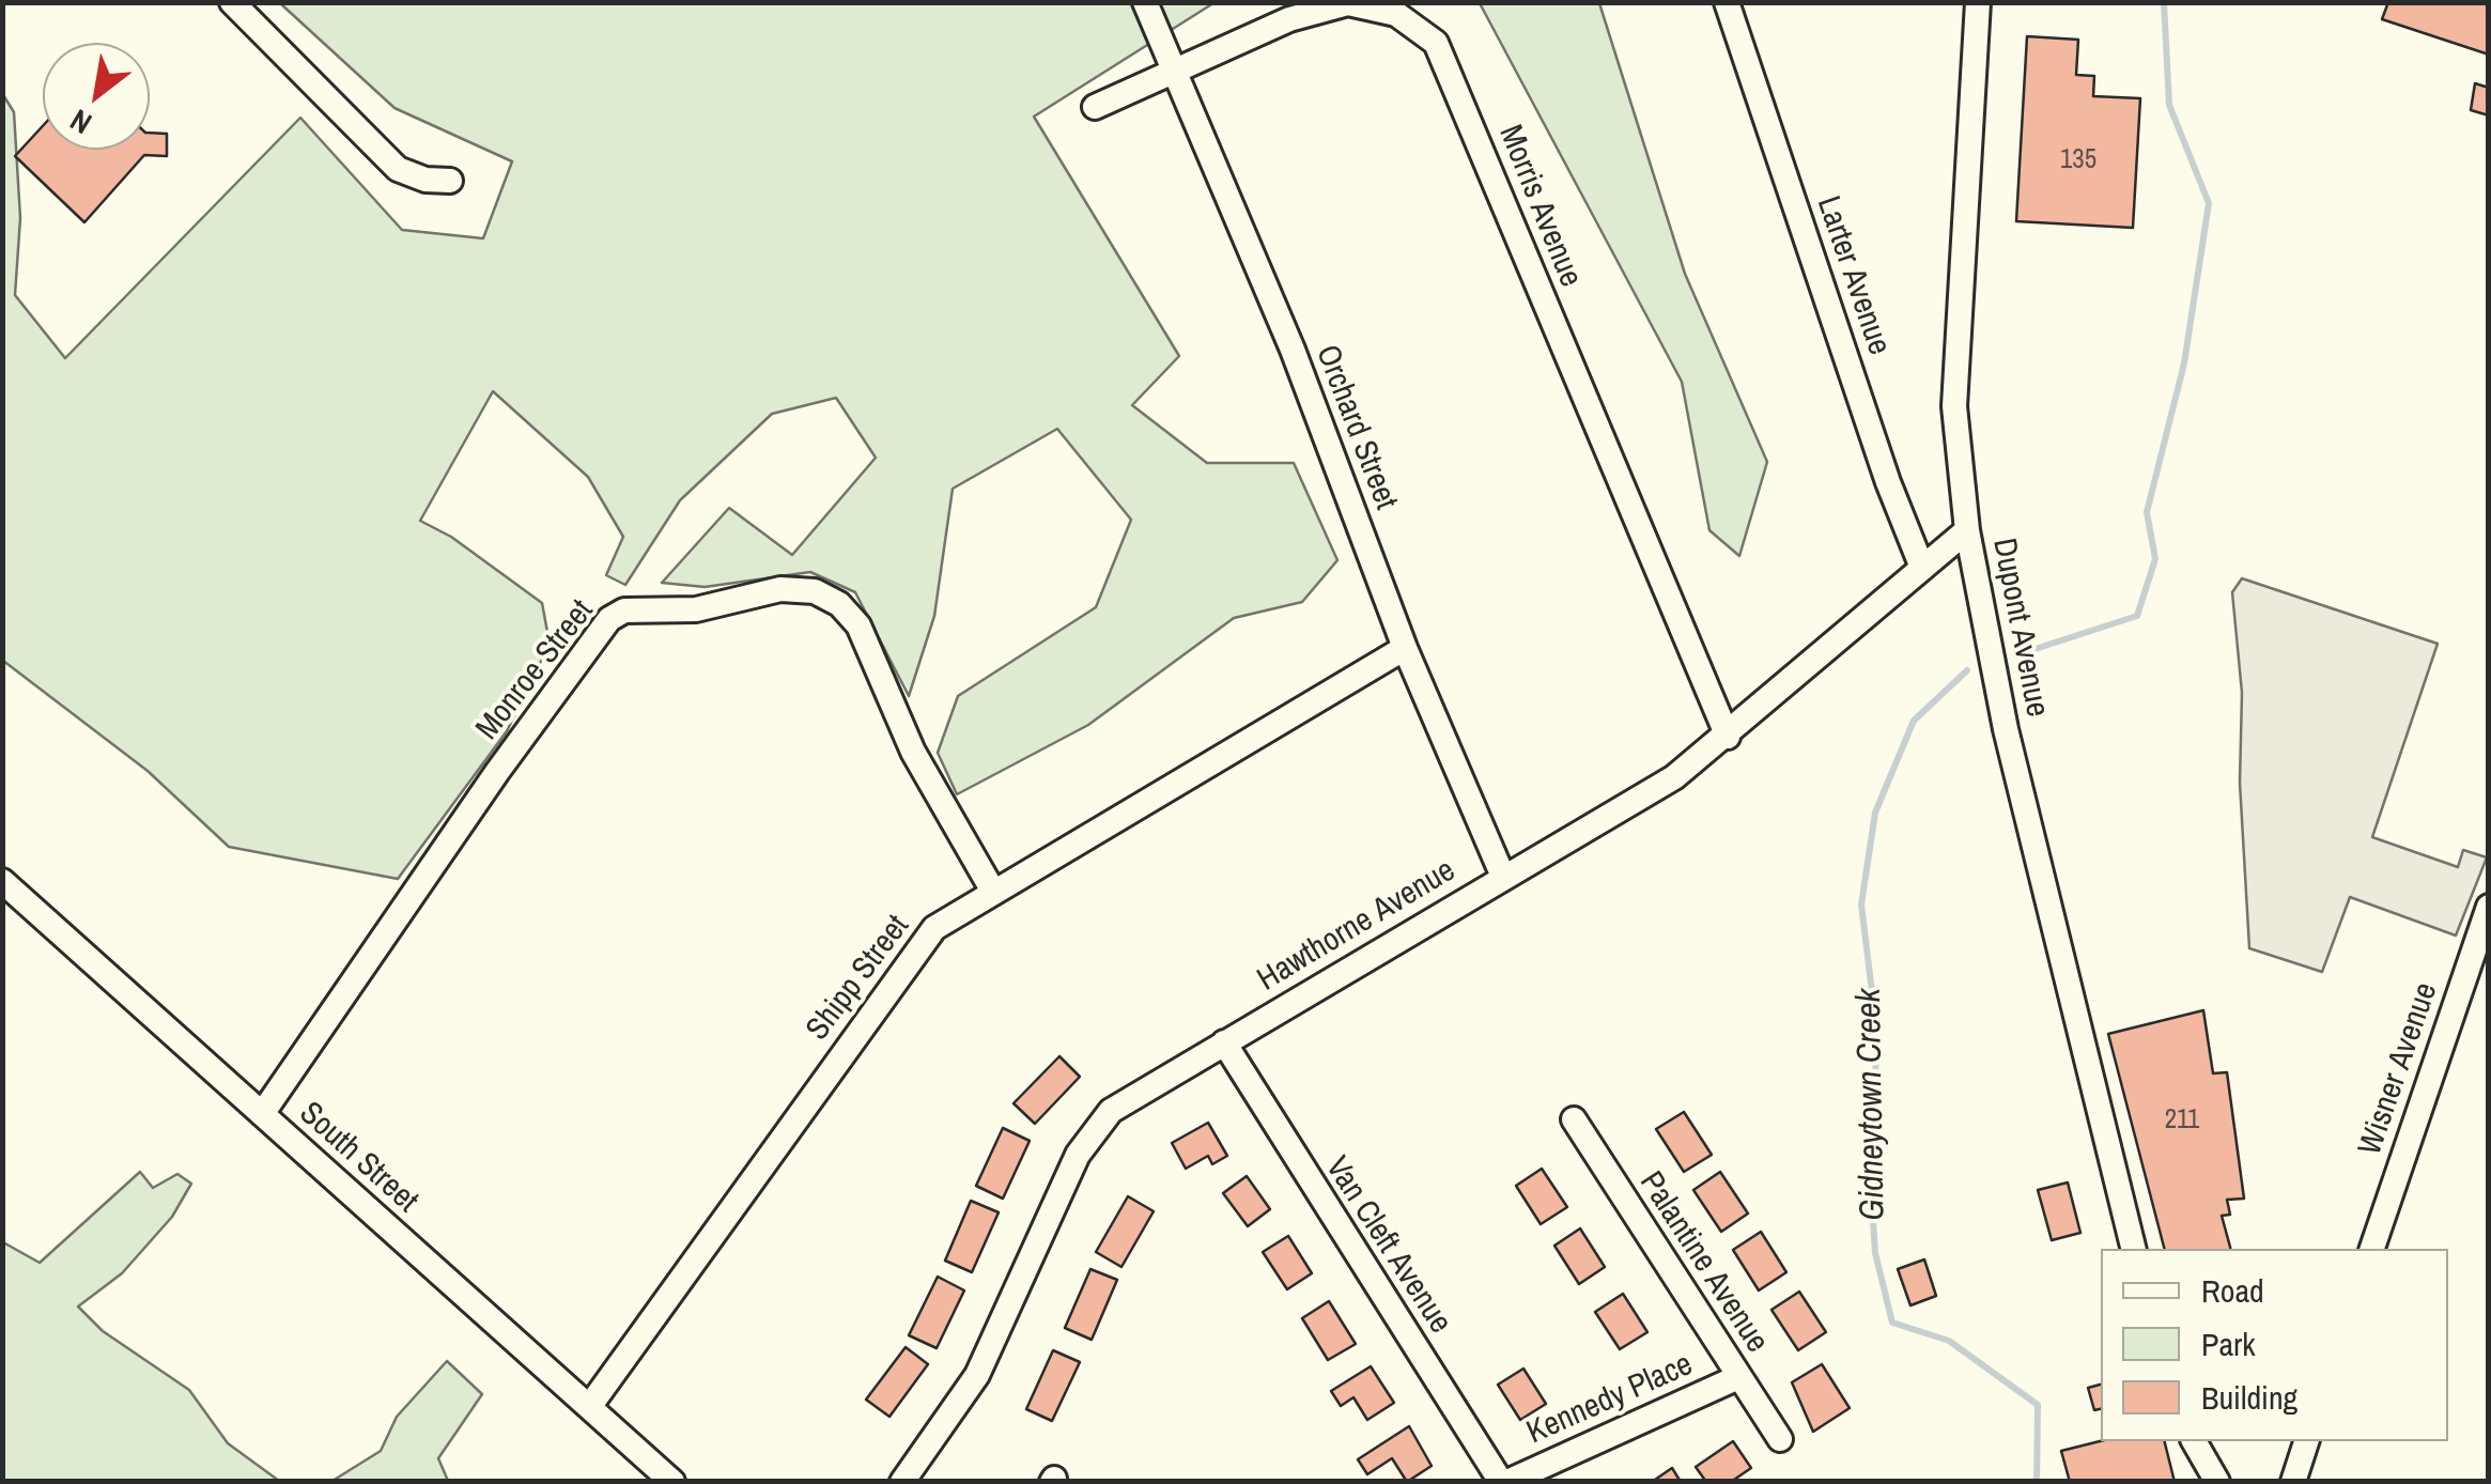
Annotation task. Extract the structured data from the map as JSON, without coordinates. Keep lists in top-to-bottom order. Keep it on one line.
{"streets":{"street":["Morris Avenue","Larter Avenue","Orchard Street","Dupont Avenue","Monroe Street","Hawthorne Avenue","Shipp Street","Wisner Avenue","South Street","Van Cleft Avenue","Palantine Avenue","Kennedy Place"]},"crossings":[["Morris Avenue","Orchard Street"],["Morris Avenue","Hawthorne Avenue"],["Larter Avenue","Hawthorne Avenue"],["Orchard Street","Hawthorne Avenue"],["Orchard Street","Shipp Street"],["Dupont Avenue","Hawthorne Avenue"],["Monroe Street","Shipp Street"],["Monroe Street","South Street"],["Hawthorne Avenue","Van Cleft Avenue"],["Shipp Street","South Street"],["Van Cleft Avenue","Kennedy Place"],["Palantine Avenue","Kennedy Place"]],"water":["Gidneytown Creek"],"house_numbers":["135","211"],"legend":["Road","Park","Building"],"north":"bottom left"}
